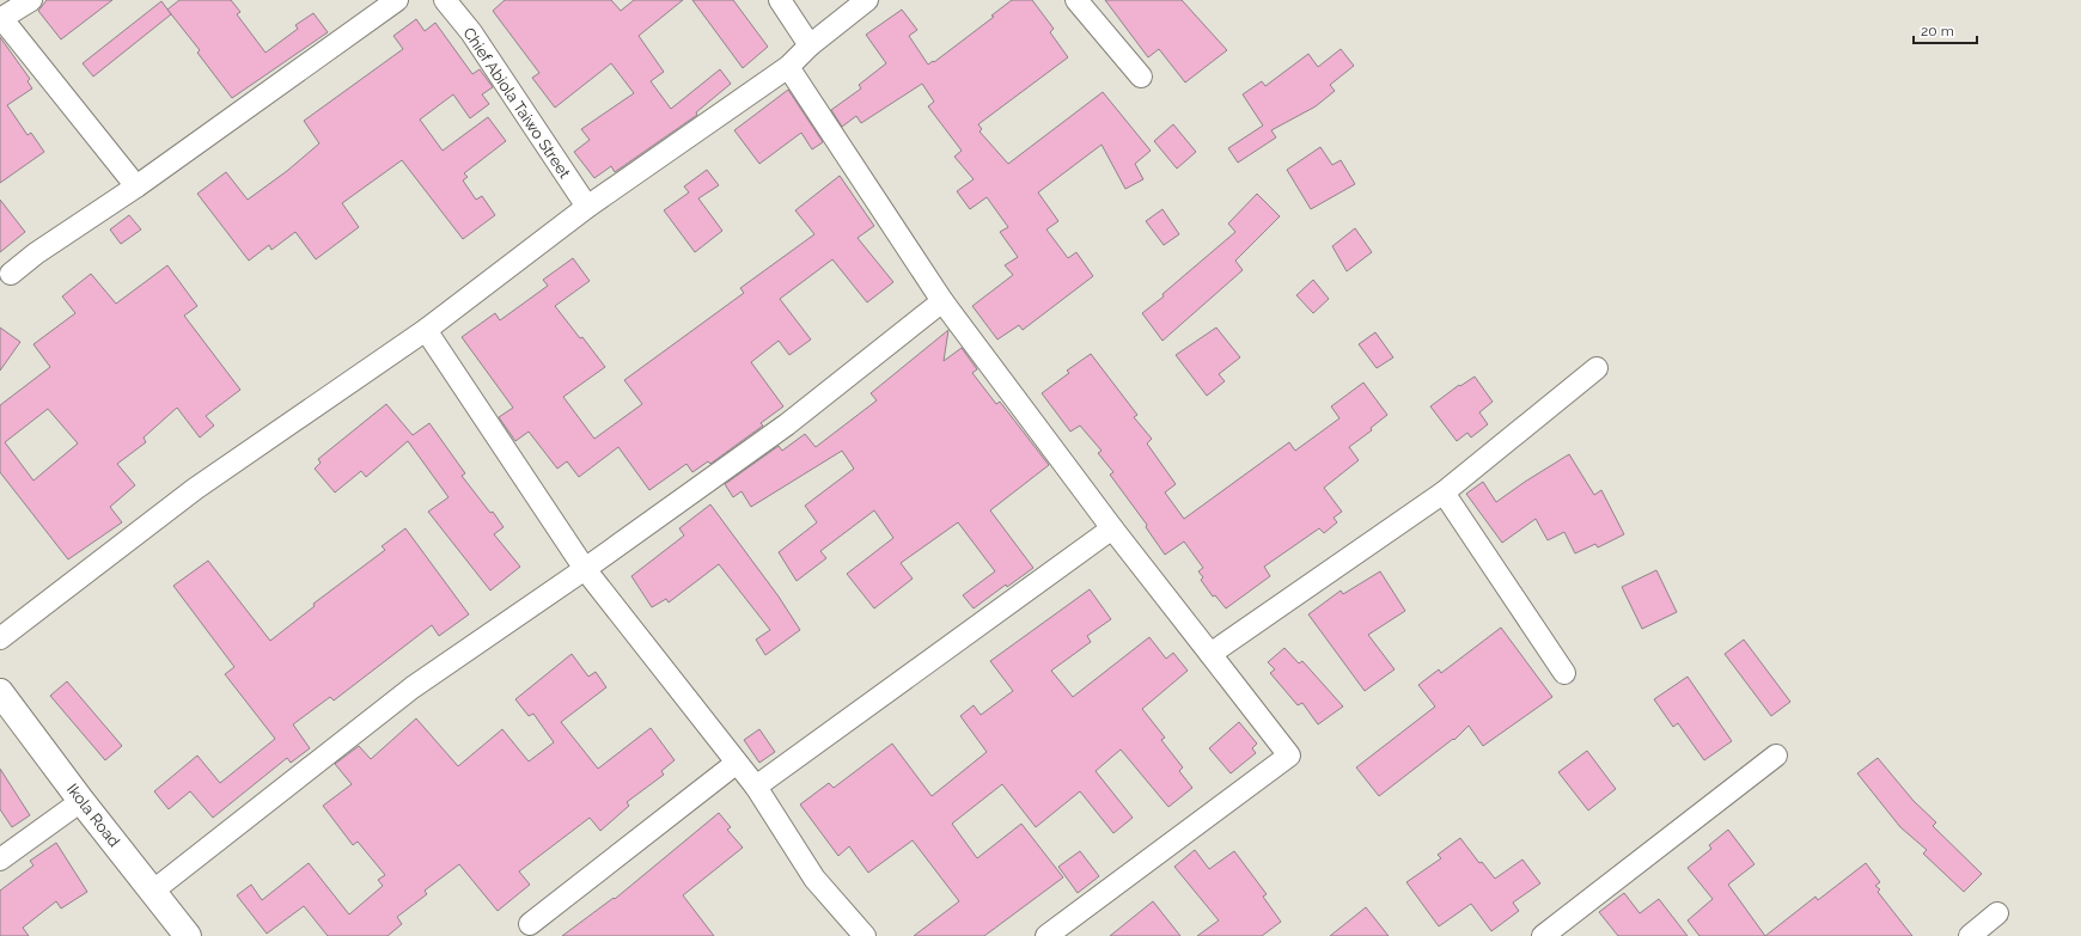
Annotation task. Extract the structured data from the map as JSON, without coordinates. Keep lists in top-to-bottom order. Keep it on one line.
{"streets":{"street":["Chief Abiola Taiwo Street","Ikola Road"]},"scale_bar":"20 m"}
